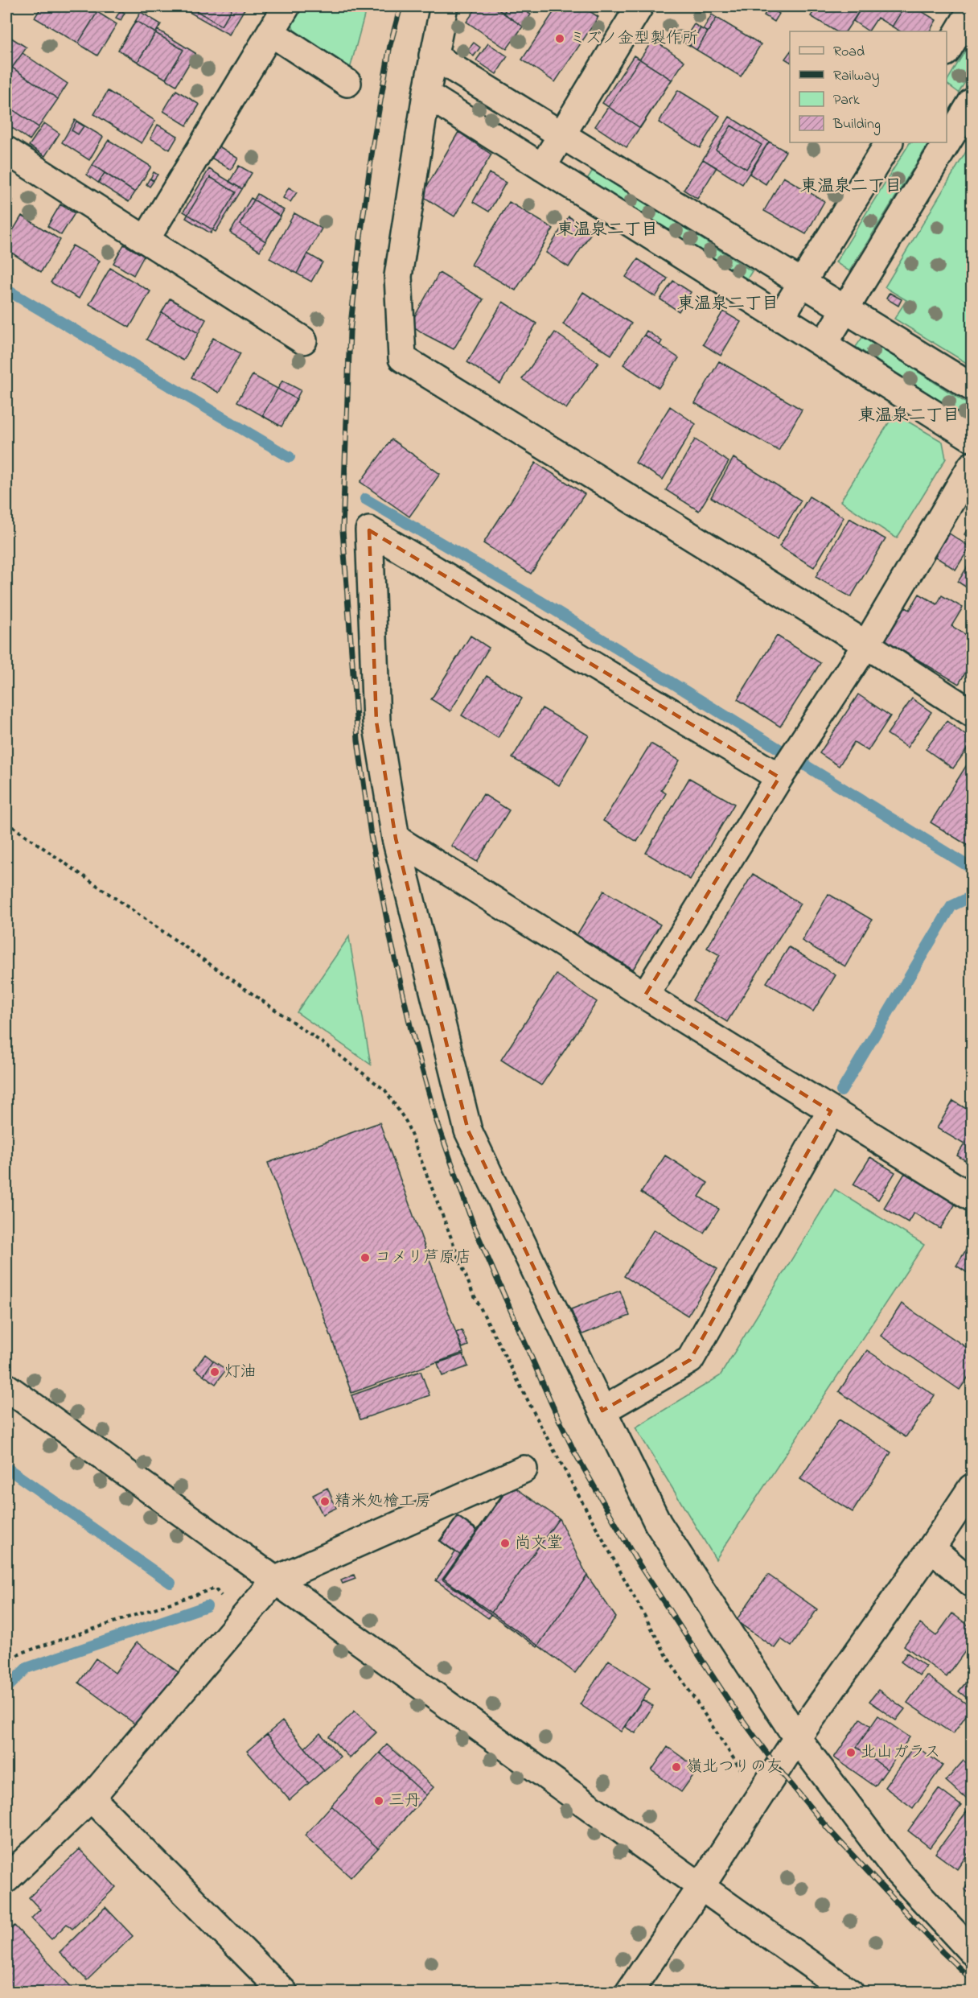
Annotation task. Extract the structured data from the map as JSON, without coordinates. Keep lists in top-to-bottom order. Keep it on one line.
{"districts":["東温泉二丁目","東温泉二丁目","東温泉二丁目","東温泉二丁目"],"places":["ミズノ金型製作所","コメリ芦原店","灯油","精米処檜工房","尚文堂","北山ガラス","嶺北つりの友","三丹"],"legend":["Road","Railway","Park","Building"]}
